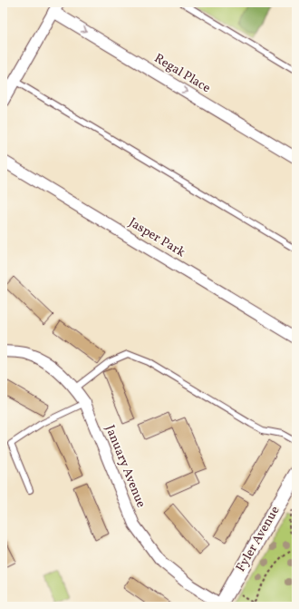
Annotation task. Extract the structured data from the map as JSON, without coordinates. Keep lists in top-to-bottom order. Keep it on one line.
{"streets":{"street":["Regal Place","Jasper Park","January Avenue","Fyler Avenue"]},"crossings":[["January Avenue","Fyler Avenue"]],"one_way":["Regal Place"]}
